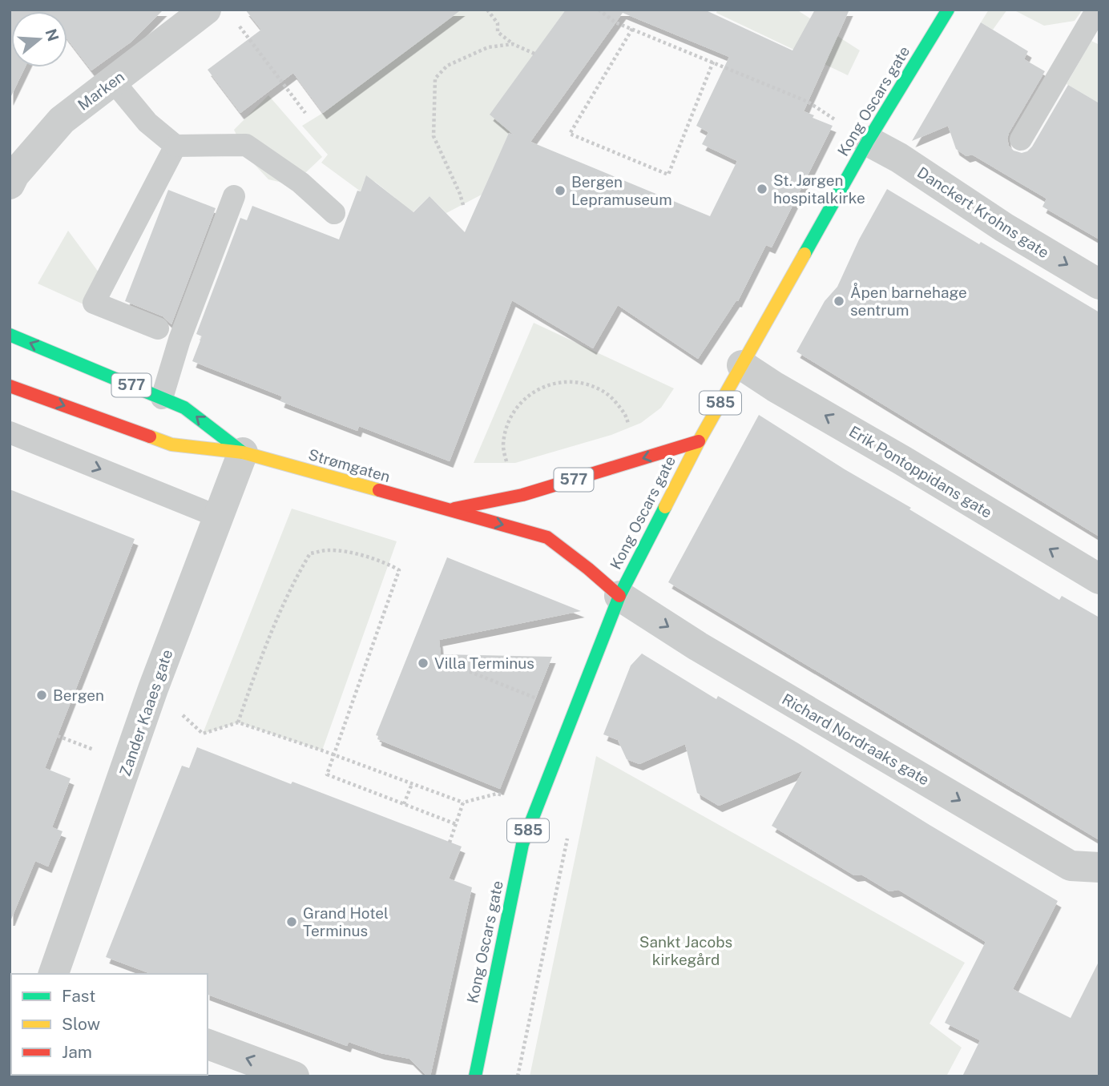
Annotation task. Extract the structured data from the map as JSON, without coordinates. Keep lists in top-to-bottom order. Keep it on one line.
{"streets":{"main road":["Kong Oscars gate","577","585","Strømgaten"],"street":["Marken","Danckert Krohns gate","Erik Pontoppidans gate","Zander Kaaes gate","Richard Nordraaks gate"]},"crossings":[["Kong Oscars gate","Danckert Krohns gate"],["Kong Oscars gate","Strømgaten"],["Kong Oscars gate","Erik Pontoppidans gate"],["Kong Oscars gate","Richard Nordraaks gate"],["Strømgaten","Zander Kaaes gate"],["Strømgaten","Richard Nordraaks gate"]],"one_way":["Danckert Krohns gate","Erik Pontoppidans gate","Richard Nordraaks gate"],"parks":["Sankt Jacobs kirkegård"],"places":["St. Jørgen hospitalkirke","Bergen Lepramuseum","Åpen barnehage sentrum","Villa Terminus","Bergen","Grand Hotel Terminus"],"legend":["Fast","Slow","Jam"],"north":"right"}
